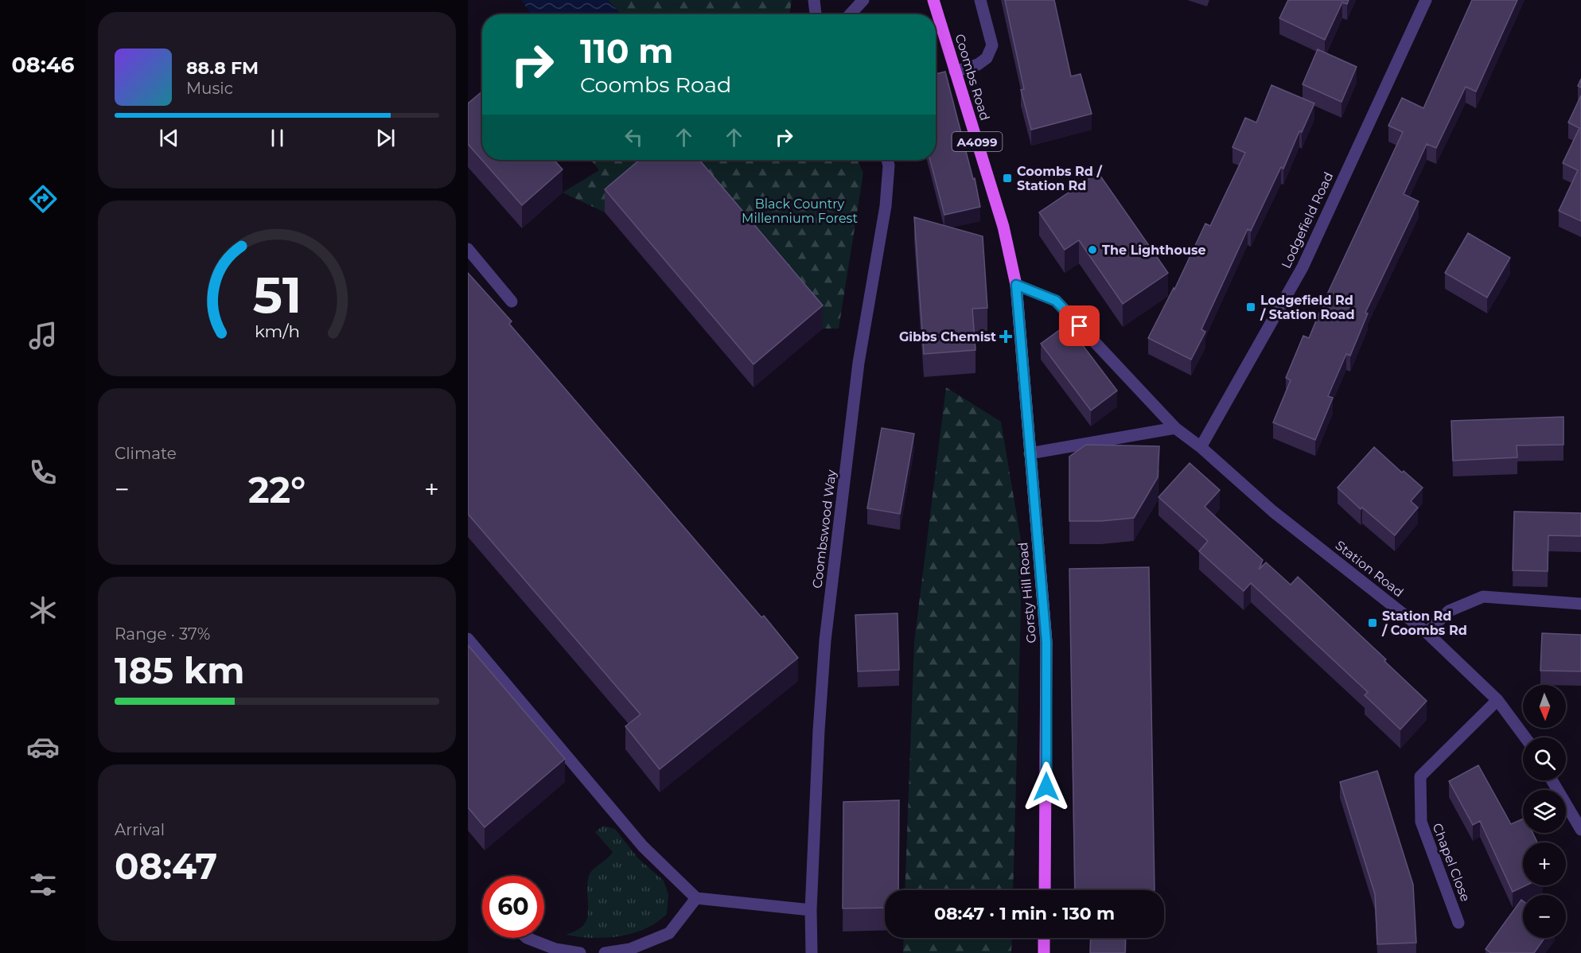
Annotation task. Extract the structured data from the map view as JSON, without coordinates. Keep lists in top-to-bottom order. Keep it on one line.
{"streets":{"main road":["Coombs Road","A4099","Gorsty Hill Road"],"street":["Lodgefield Road","Coombswood Way","Station Road","Chapel Close"]},"crossings":[["Coombs Road","Gorsty Hill Road"],["Lodgefield Road","Station Road"],["Station Road","Chapel Close"]],"parks":["Black Country Millennium Forest"],"places":{"transit":["Coombs Rd / Station Rd","Lodgefield Rd / Station Road","Station Rd / Coombs Rd"],"other":["The Lighthouse"],"health":["Gibbs Chemist"]},"north":"bottom","page":{"tabs":"08:46","turn":["110 m","Coombs Road"],"song":["88.8 FM","Music"],"tile":["Climate",["Range · 37%","185 km"],["Arrival","08:47"]],"heat":["−","22°","+"],"map_buttons":["+","−"],"limit":"60","trip":"08:47 · 1 min · 130 m","gauge":["51","km/h"]}}
